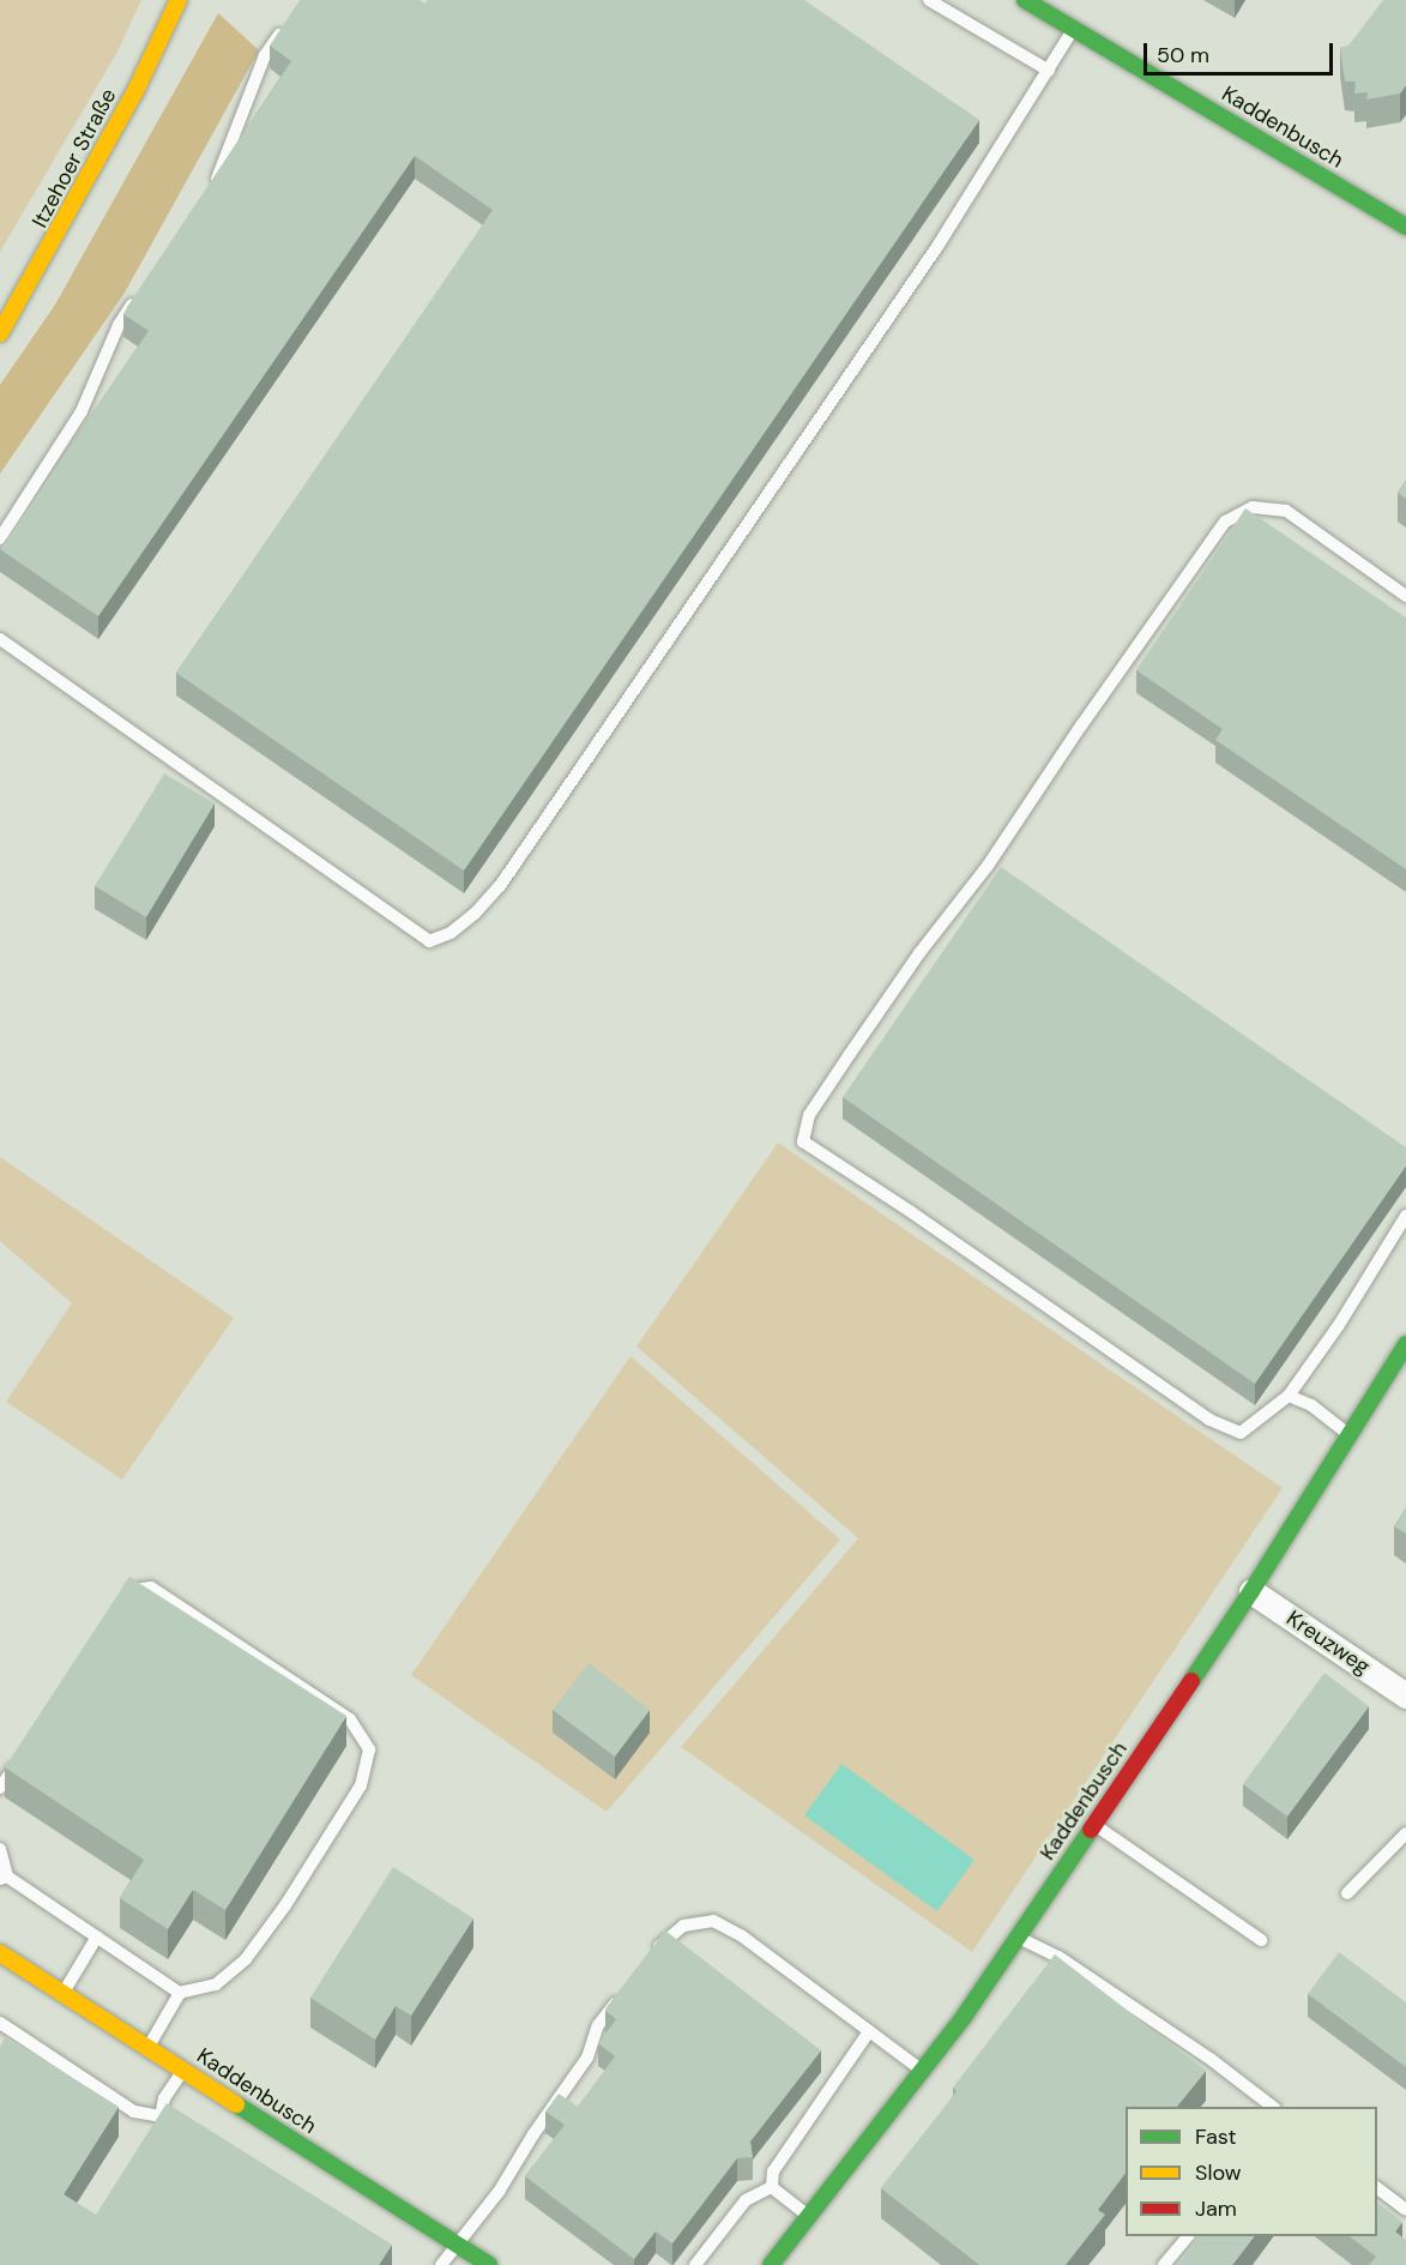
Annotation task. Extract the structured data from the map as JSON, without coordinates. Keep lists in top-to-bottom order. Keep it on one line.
{"streets":{"street":["Kaddenbusch","Itzehoer Straße","Kreuzweg"]},"crossings":[["Kaddenbusch","Kreuzweg"]],"legend":["Fast","Slow","Jam"],"scale_bar":"50 m"}
